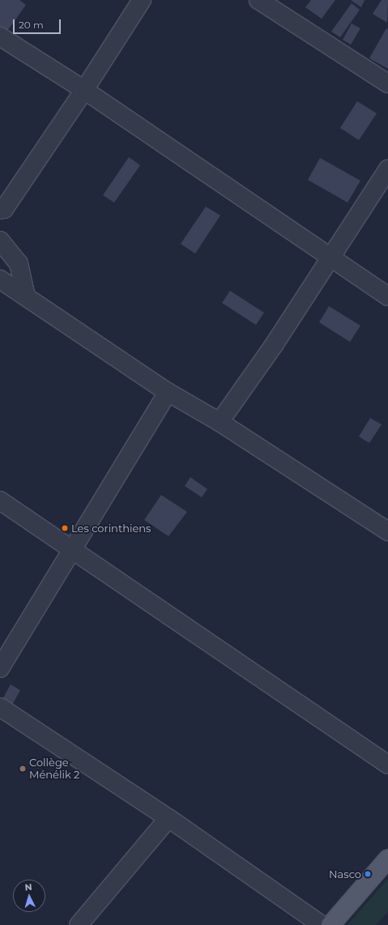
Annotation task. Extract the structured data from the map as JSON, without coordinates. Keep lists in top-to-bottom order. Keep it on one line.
{"places":["Les corinthiens","Collège Ménélik 2","Nasco"],"scale_bar":"20 m","north":"top"}
